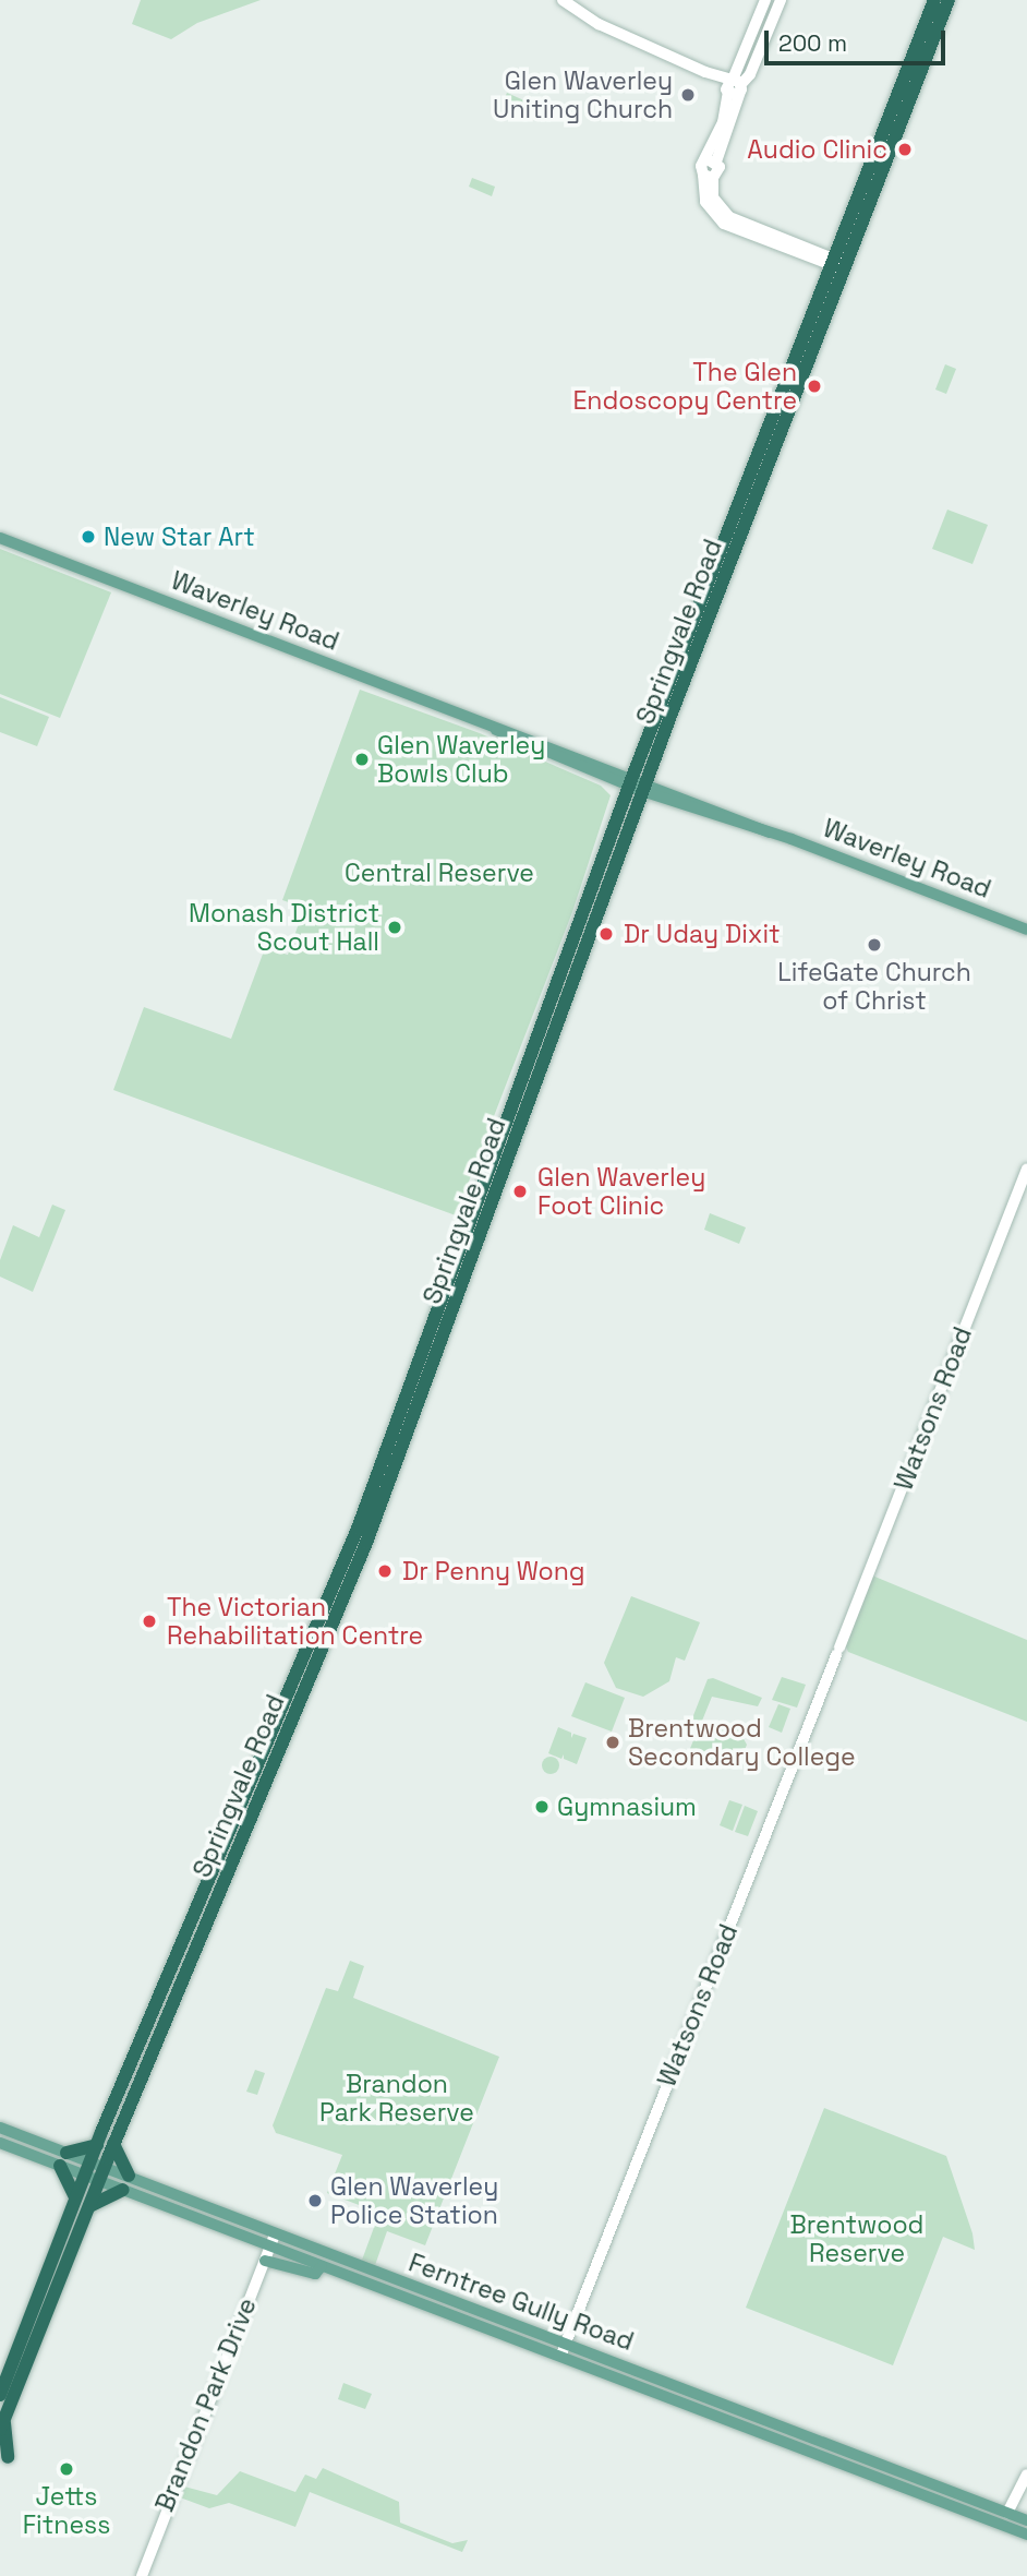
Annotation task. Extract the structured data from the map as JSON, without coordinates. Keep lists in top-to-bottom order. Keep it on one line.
{"streets":{"highway":["Springvale Road"],"main road":["Waverley Road","Ferntree Gully Road"],"street":["Watsons Road","Brandon Park Drive"]},"crossings":[["Waverley Road","Springvale Road"],["Springvale Road","Ferntree Gully Road"],["Watsons Road","Ferntree Gully Road"],["Ferntree Gully Road","Brandon Park Drive"]],"parks":["Central Reserve","Brandon Park Reserve","Brentwood Reserve"],"places":["Glen Waverley Uniting Church","Audio Clinic","The Glen Endoscopy Centre","New Star Art","Glen Waverley Bowls Club","Monash District Scout Hall","Dr Uday Dixit","LifeGate Church of Christ","Glen Waverley Foot Clinic","Dr Penny Wong","The Victorian Rehabilitation Centre","Brentwood Secondary College","Gymnasium","Glen Waverley Police Station","Jetts Fitness"],"scale_bar":"200 m"}
